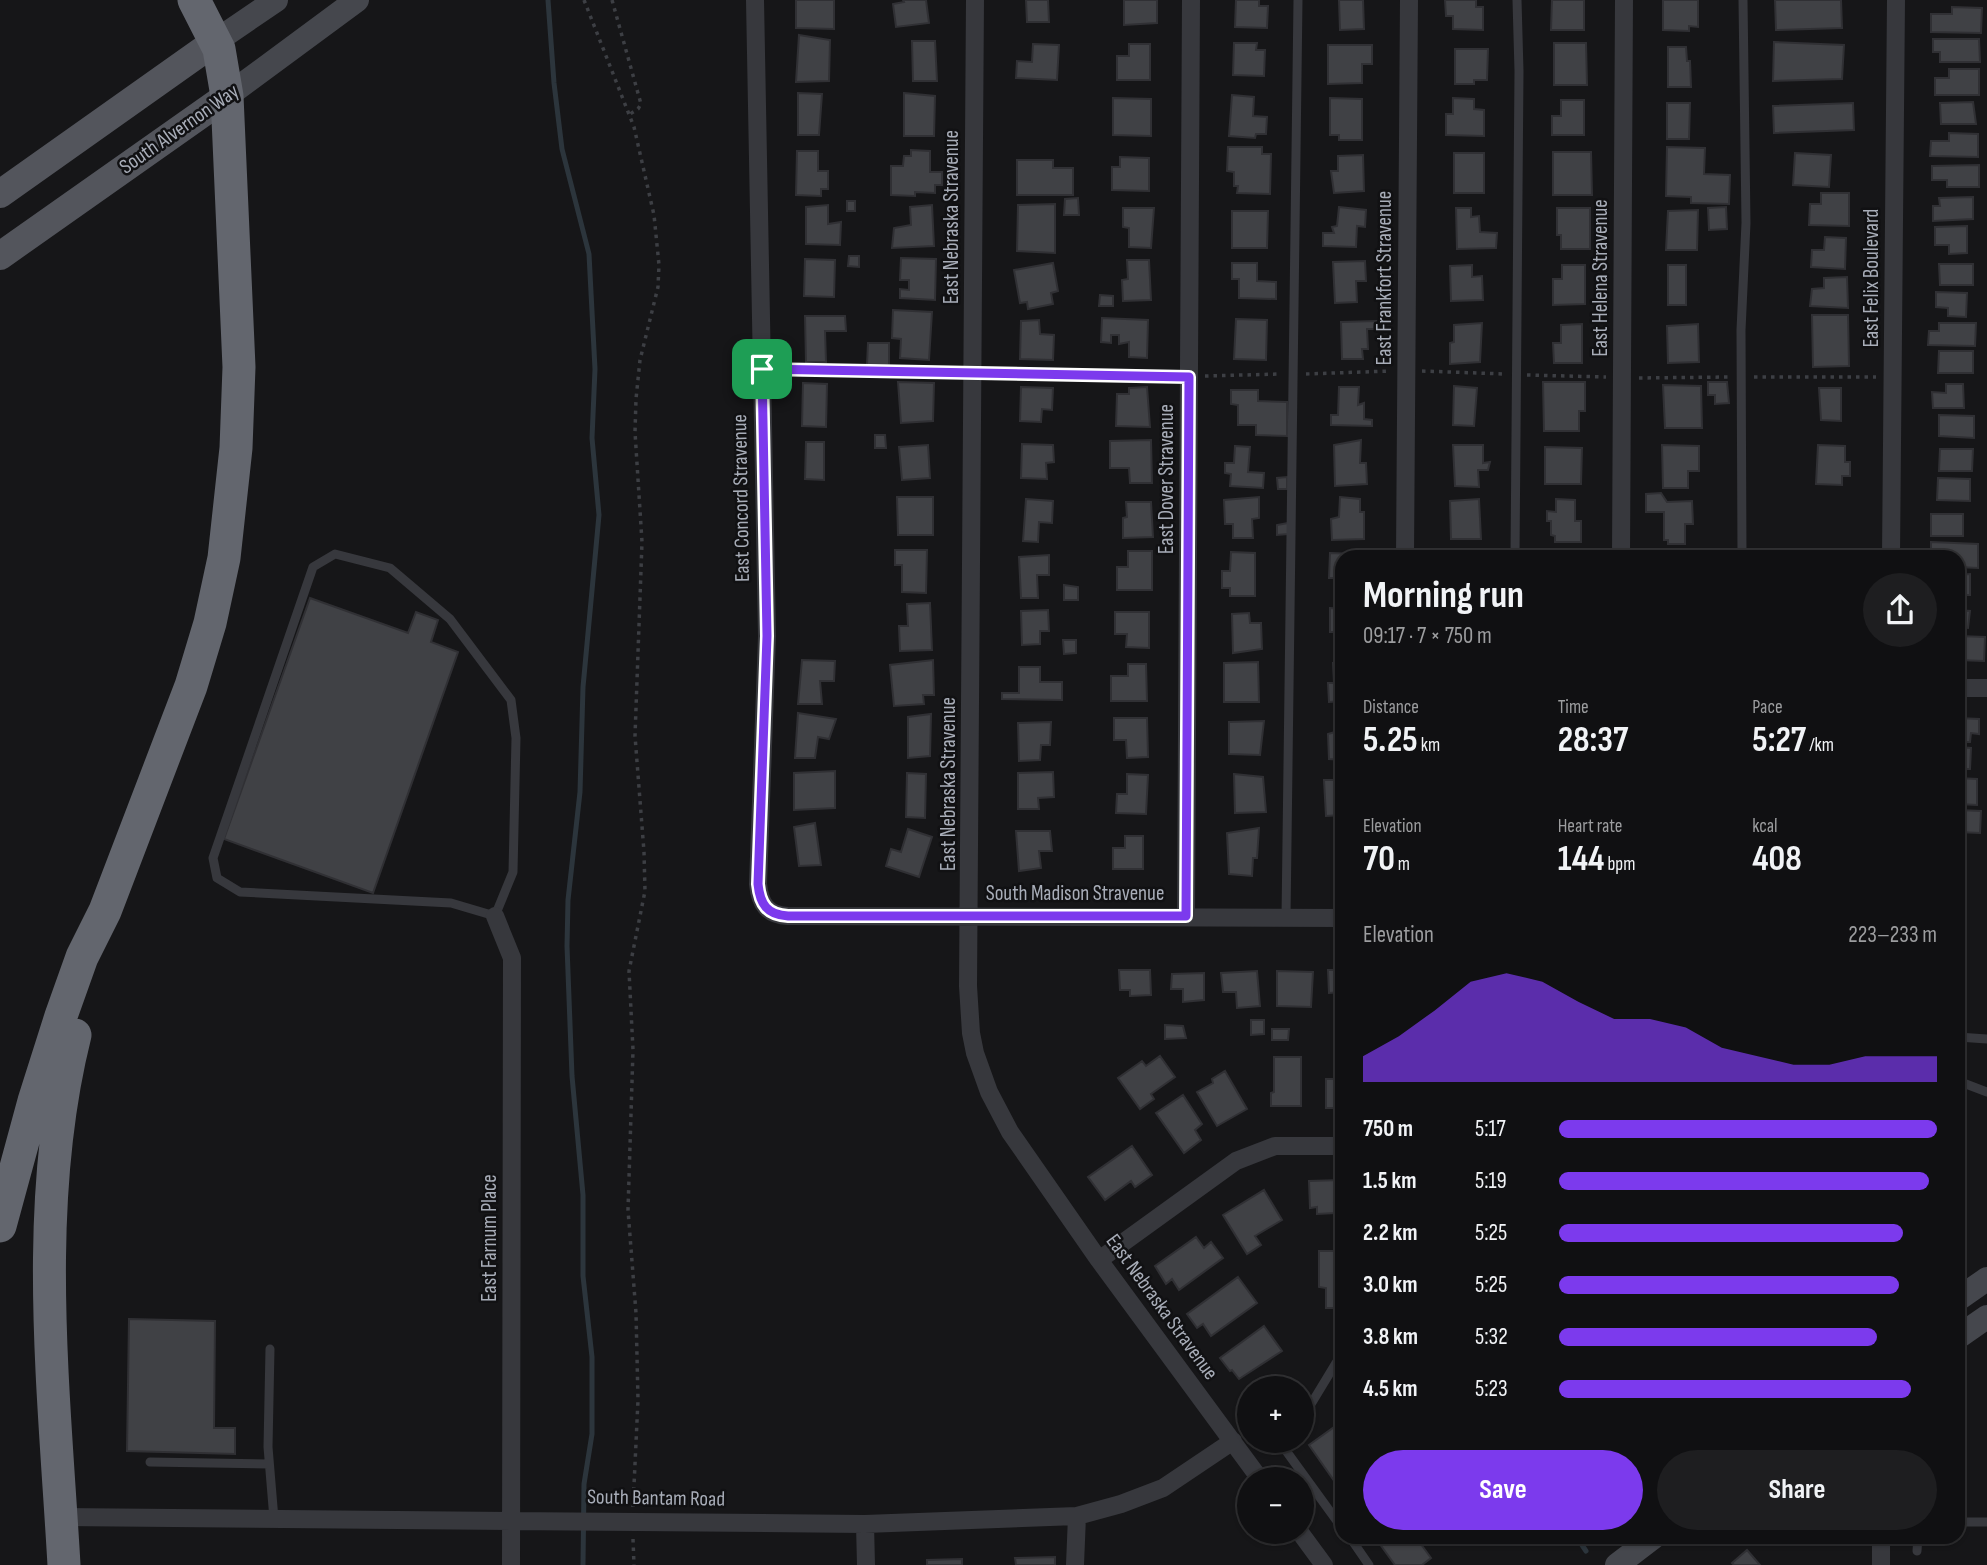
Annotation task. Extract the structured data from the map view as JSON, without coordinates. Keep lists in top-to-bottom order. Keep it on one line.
{"streets":{"main road":["South Alvernon Way"],"street":["East Nebraska Stravenue","East Frankfort Stravenue","East Helena Stravenue","East Felix Boulevard","East Dover Stravenue","East Concord Stravenue","South Madison Stravenue","East Farnum Place","South Bantam Road"]},"crossings":[["East Nebraska Stravenue","South Madison Stravenue"],["East Nebraska Stravenue","South Bantam Road"],["East Dover Stravenue","South Madison Stravenue"],["East Concord Stravenue","South Madison Stravenue"],["East Farnum Place","South Bantam Road"]],"page":{"heading":["Morning run","09:17 · 7 × 750 m"],"stats":[["Distance","5.25 km"],["Time","28:37"],["Pace","5:27 /km"],["Elevation","70 m"],["Heart rate","144 bpm"],["kcal","408"]],"chart":["Elevation","223–233 m"],"list":[{"name":"750 m","note":"5:17"},{"name":"1.5 km","note":"5:19"},{"name":"2.2 km","note":"5:25"},{"name":"3.0 km","note":"5:25"},{"name":"3.8 km","note":"5:32"},{"name":"4.5 km","note":"5:23"}],"map_buttons":["+","−"],"buttons":["Save","Share"]}}
